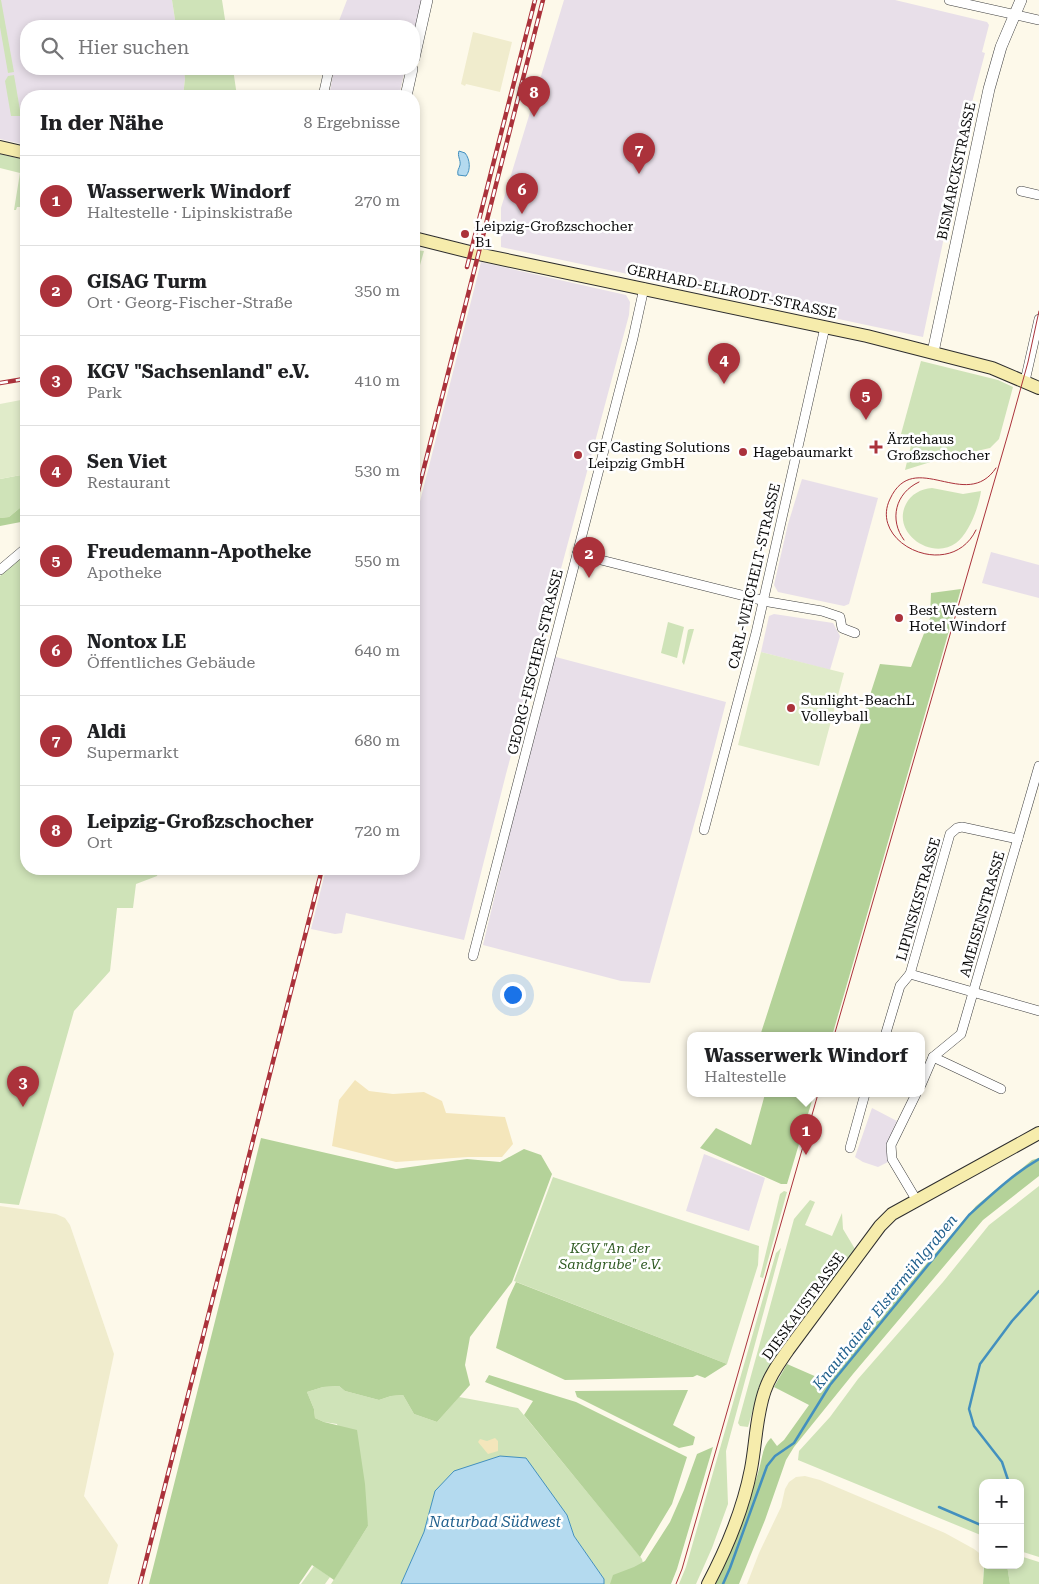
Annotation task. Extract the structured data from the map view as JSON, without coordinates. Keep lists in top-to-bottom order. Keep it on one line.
{"streets":{"main road":["GERHARD-ELLRODT-STRASSE","DIESKAUSTRASSE"],"street":["BISMARCKSTRASSE","CARL-WEICHELT-STRASSE","GEORG-FISCHER-STRASSE","LIPINSKISTRASSE","AMEISENSTRASSE"]},"crossings":[["BISMARCKSTRASSE","GERHARD-ELLRODT-STRASSE"],["GERHARD-ELLRODT-STRASSE","CARL-WEICHELT-STRASSE"],["GERHARD-ELLRODT-STRASSE","GEORG-FISCHER-STRASSE"],["LIPINSKISTRASSE","AMEISENSTRASSE"]],"water":["Knauthainer Elstermühlgraben","Naturbad Südwest"],"parks":["KGV \"An der Sandgrube\" e.V."],"places":{"other":["Leipzig-Großzschocher B1","Hagebaumarkt","GF Casting Solutions Leipzig GmbH","Best Western Hotel Windorf","Sunlight-BeachL Volleyball"],"health":["Ärztehaus Großzschocher"]},"page":{"search":"Hier suchen","pins":["8","7","6","4","5","2","3","1"],"heading":["In der Nähe","8 Ergebnisse"],"list":[{"mark":"1","name":"Wasserwerk Windorf","note":"Haltestelle · Lipinskistraße","value":"270 m"},{"mark":"2","name":"GISAG Turm","note":"Ort · Georg-Fischer-Straße","value":"350 m"},{"mark":"3","name":"KGV \"Sachsenland\" e.V.","note":"Park","value":"410 m"},{"mark":"4","name":"Sen Viet","note":"Restaurant","value":"530 m"},{"mark":"5","name":"Freudemann-Apotheke","note":"Apotheke","value":"550 m"},{"mark":"6","name":"Nontox LE","note":"Öffentliches Gebäude","value":"640 m"},{"mark":"7","name":"Aldi","note":"Supermarkt","value":"680 m"},{"mark":"8","name":"Leipzig-Großzschocher","note":"Ort","value":"720 m"}],"popup":["Wasserwerk Windorf","Haltestelle"],"map_buttons":["+","−"]}}
